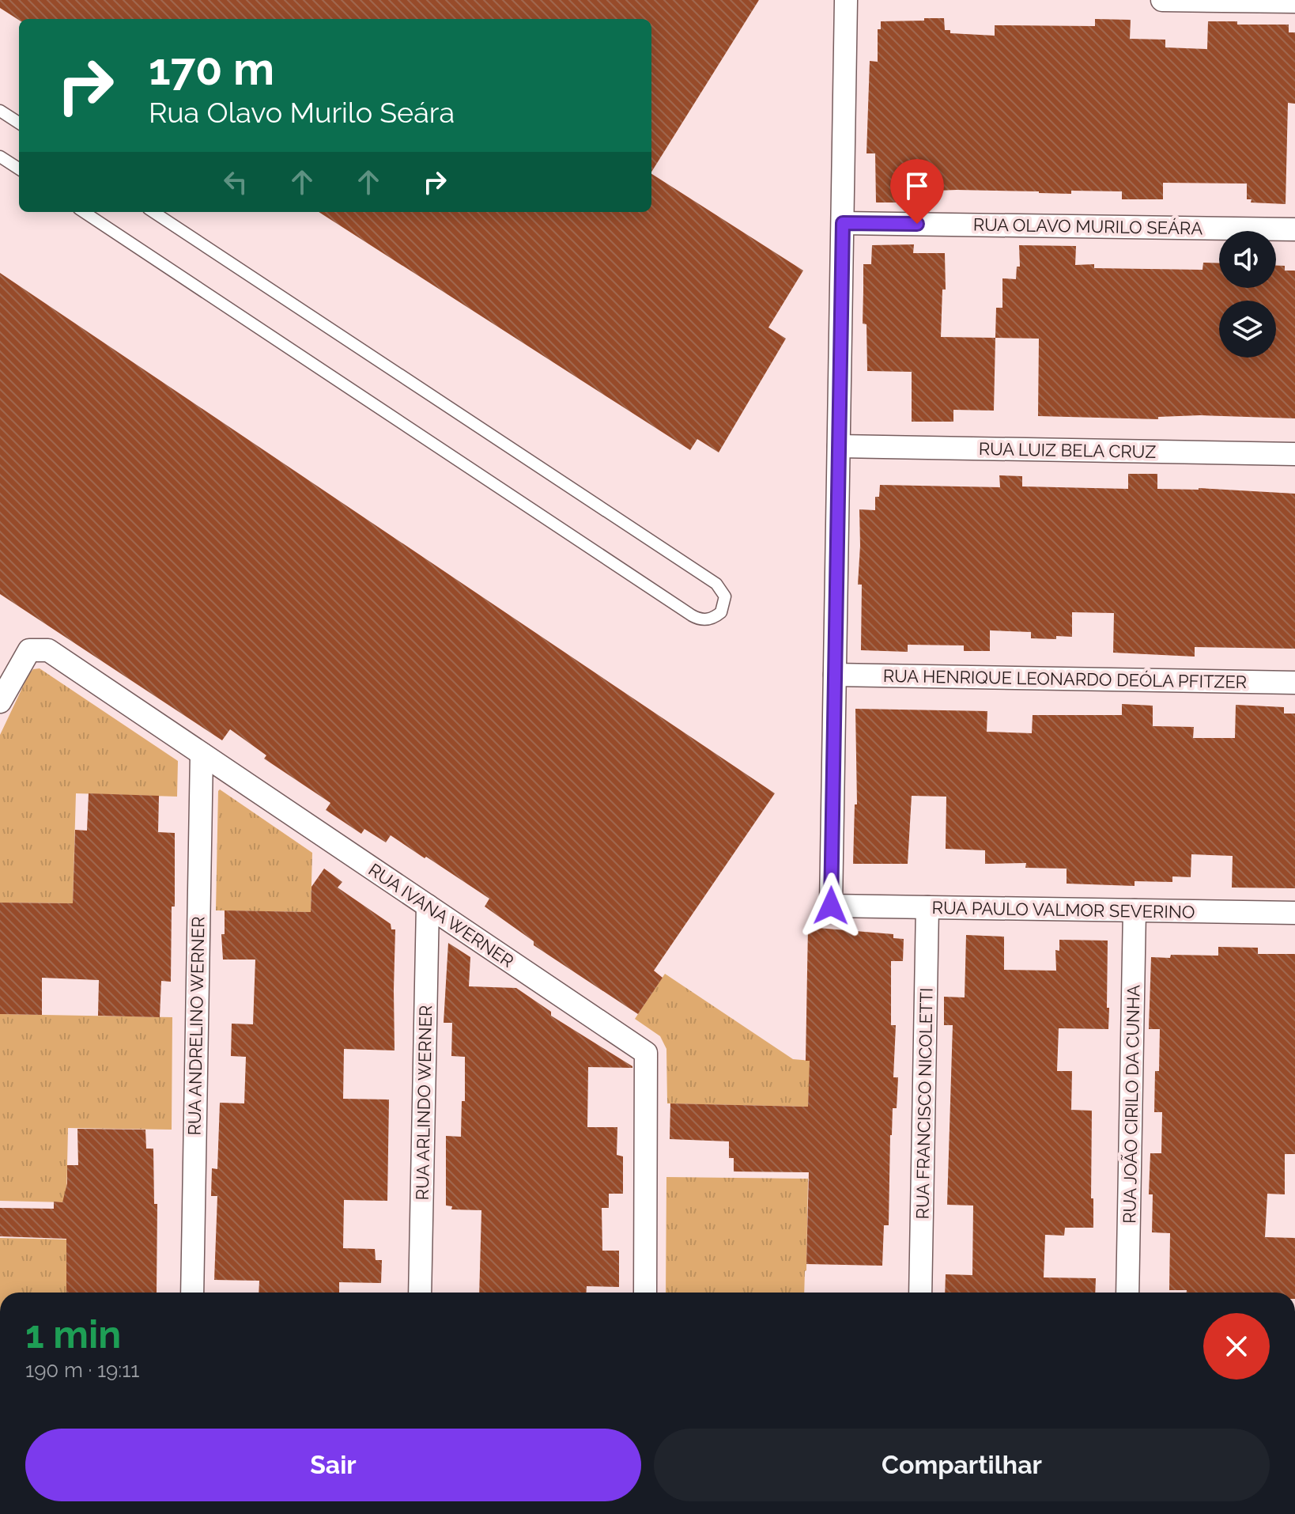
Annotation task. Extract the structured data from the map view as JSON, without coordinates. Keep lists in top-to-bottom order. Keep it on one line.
{"streets":{"street":["RUA OLAVO MURILO SEÁRA","RUA LUIZ BELA CRUZ","RUA HENRIQUE LEONARDO DEÓLA PFITZER","RUA PAULO VALMOR SEVERINO","RUA IVANA WERNER","RUA ANDRELINO WERNER","RUA ARLINDO WERNER","RUA FRANCISCO NICOLETTI","RUA JOÃO CIRILO DA CUNHA"]},"crossings":[["RUA HENRIQUE LEONARDO DEÓLA PFITZER","RUA PAULO VALMOR SEVERINO"],["RUA PAULO VALMOR SEVERINO","RUA FRANCISCO NICOLETTI"],["RUA PAULO VALMOR SEVERINO","RUA JOÃO CIRILO DA CUNHA"],["RUA IVANA WERNER","RUA ANDRELINO WERNER"],["RUA IVANA WERNER","RUA ARLINDO WERNER"]],"page":{"turn":["170 m","Rua Olavo Murilo Seára"],"heading":["1 min","190 m · 19:11"],"buttons":["Sair","Compartilhar"]}}
